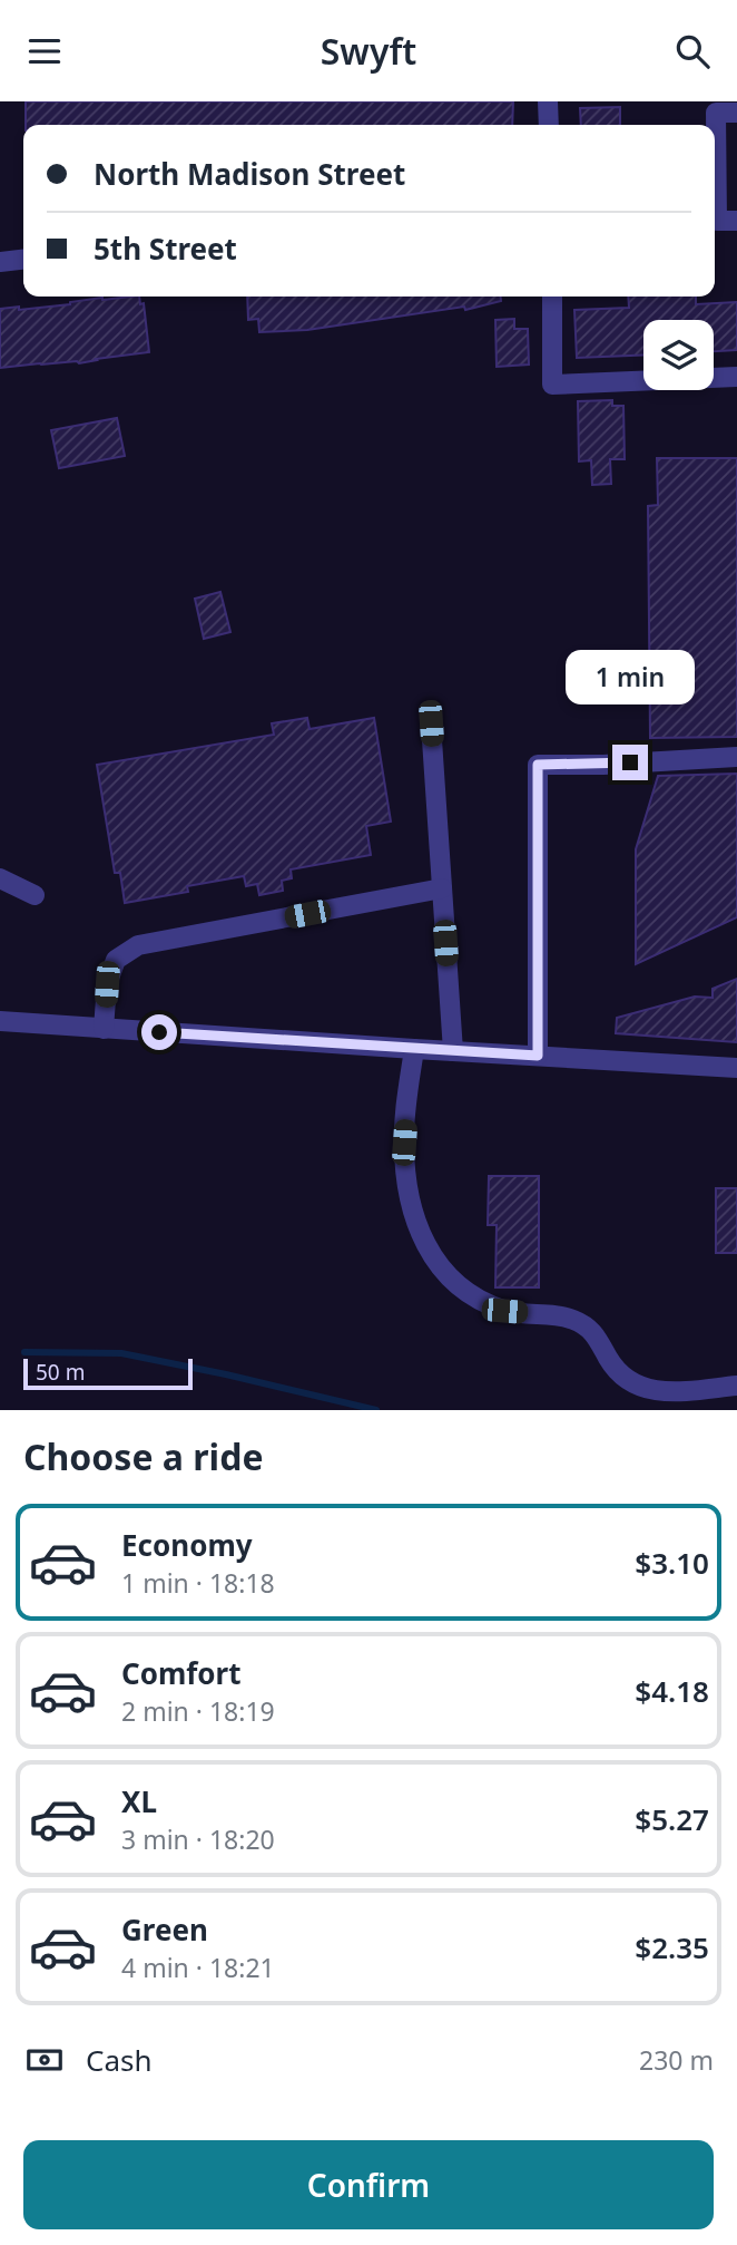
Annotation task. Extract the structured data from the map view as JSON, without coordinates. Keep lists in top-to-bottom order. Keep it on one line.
{"scale_bar":"50 m","page":{"header":"Swyft","banner":["North Madison Street","5th Street"],"bubble":"1 min","scale":"50 m","heading":"Choose a ride","list":[{"name":"Economy","note":"1 min · 18:18","value":"$3.10"},{"name":"Comfort","note":"2 min · 18:19","value":"$4.18"},{"name":"XL","note":"3 min · 18:20","value":"$5.27"},{"name":"Green","note":"4 min · 18:21","value":"$2.35"}],"pay":["Cash","230 m"],"buttons":"Confirm"}}
